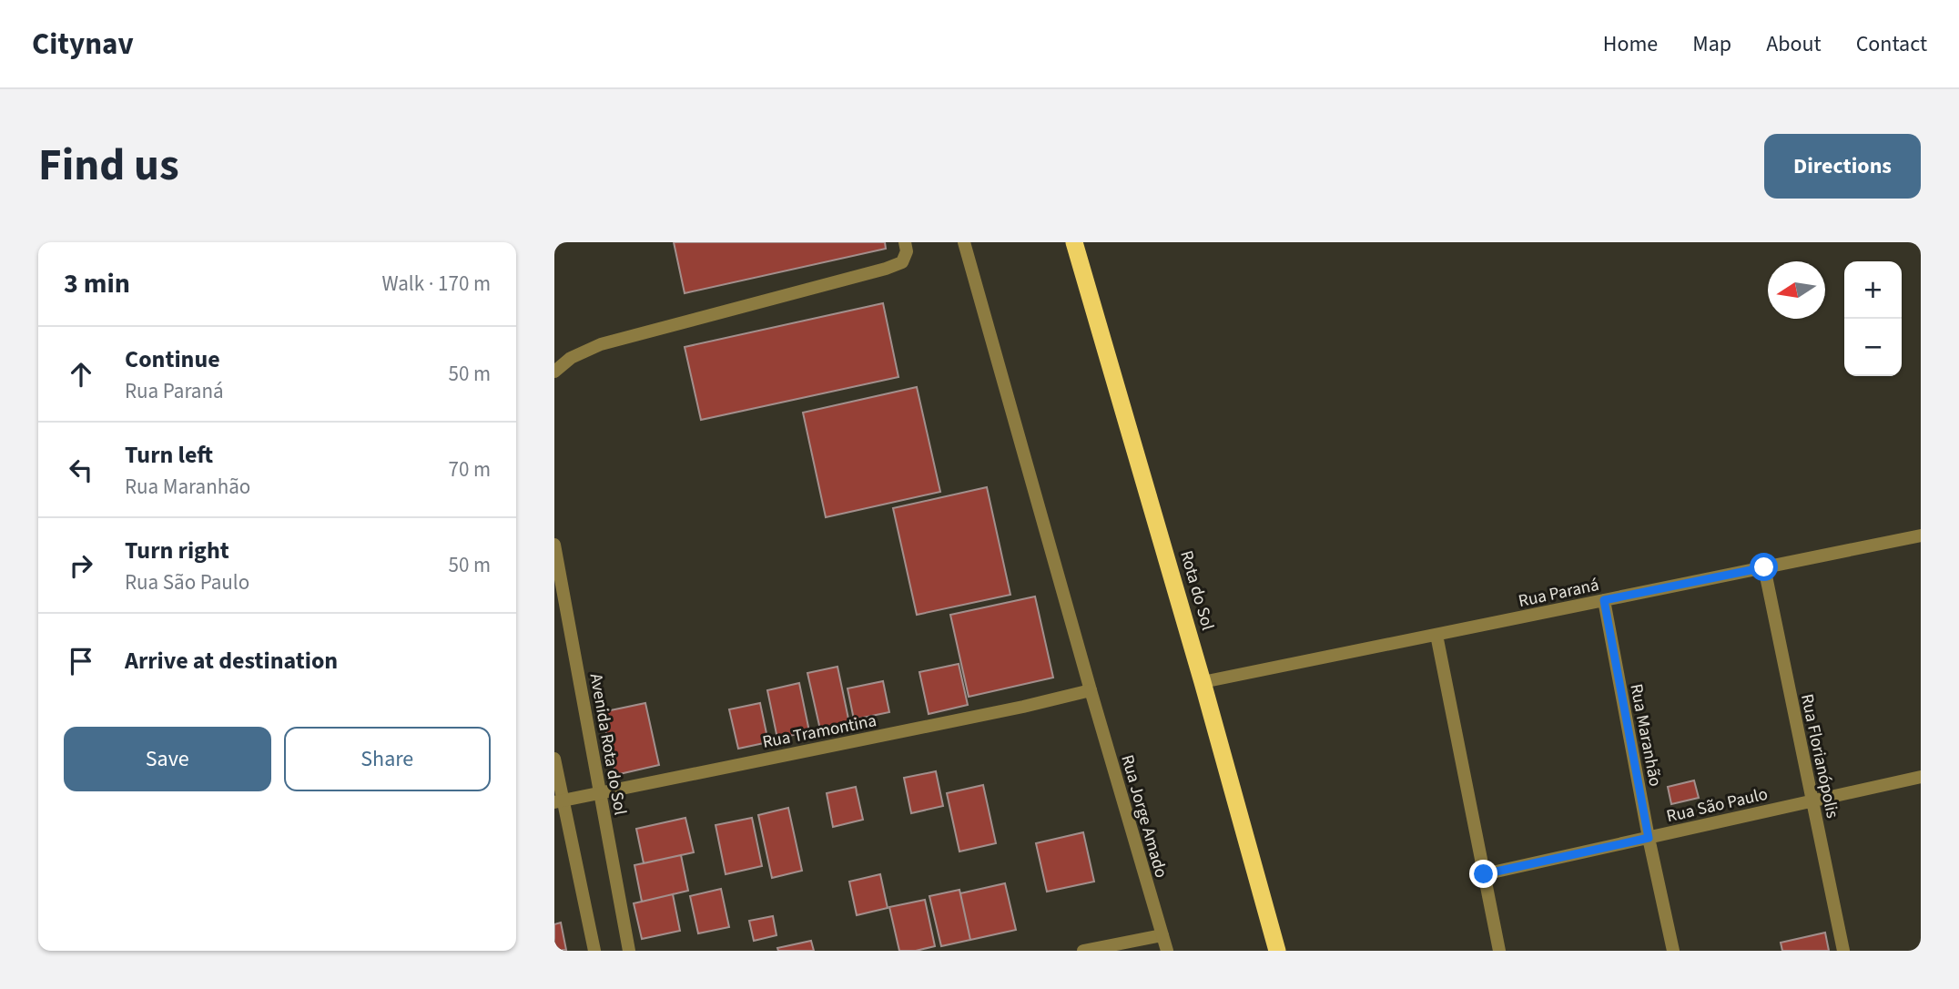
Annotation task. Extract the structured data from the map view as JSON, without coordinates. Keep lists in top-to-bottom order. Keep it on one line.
{"streets":{"highway":["Rota do Sol"],"street":["Rua Paraná","Rua Tramontina","Rua Maranhão","Avenida Rota do Sol","Rua Florianópolis","Rua São Paulo","Rua Jorge Amado"]},"crossings":[["Rota do Sol","Rua Paraná"],["Rua Paraná","Rua Maranhão"],["Rua Paraná","Rua Florianópolis"],["Rua Tramontina","Avenida Rota do Sol"],["Rua Tramontina","Rua Jorge Amado"],["Rua Maranhão","Rua São Paulo"],["Rua Florianópolis","Rua São Paulo"]],"north":"left","page":{"header":"Citynav","nav":["Home","Map","About","Contact"],"title":"Find us","buttons":["Directions",["Save","Share"]],"heading":["3 min","Walk · 170 m"],"map_buttons":["+","−"],"list":[["Continue","Rua Paraná","50 m"],["Turn left","Rua Maranhão","70 m"],["Turn right","Rua São Paulo","50 m"],"Arrive at destination"]}}
